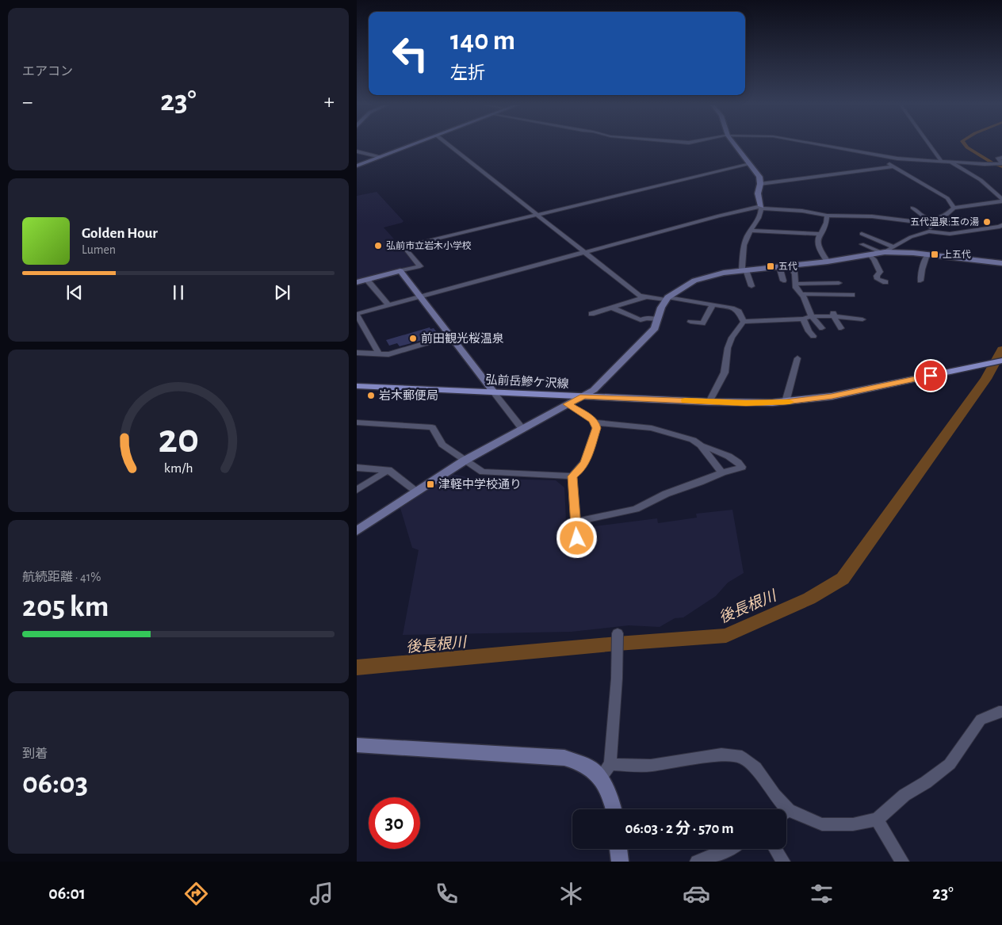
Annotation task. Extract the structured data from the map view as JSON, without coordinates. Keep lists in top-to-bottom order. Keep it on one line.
{"streets":{"main road":["弘前岳鰺ケ沢線"]},"water":["後長根川"],"places":{"other":["五代温泉;玉の湯","弘前市立岩木小学校","前田観光桜温泉","岩木郵便局"],"transit":["上五代","五代","津軽中学校通り"]},"page":{"tile":["エアコン",["航続距離 · 41%","205 km"],["到着","06:03"]],"turn":["140 m","左折"],"heat":["−","23°","+"],"song":["Golden Hour","Lumen"],"limit":"30","trip":"06:03 · 2 分 · 570 m","tabs":["06:01","23°"],"gauge":["20","km/h"]}}
